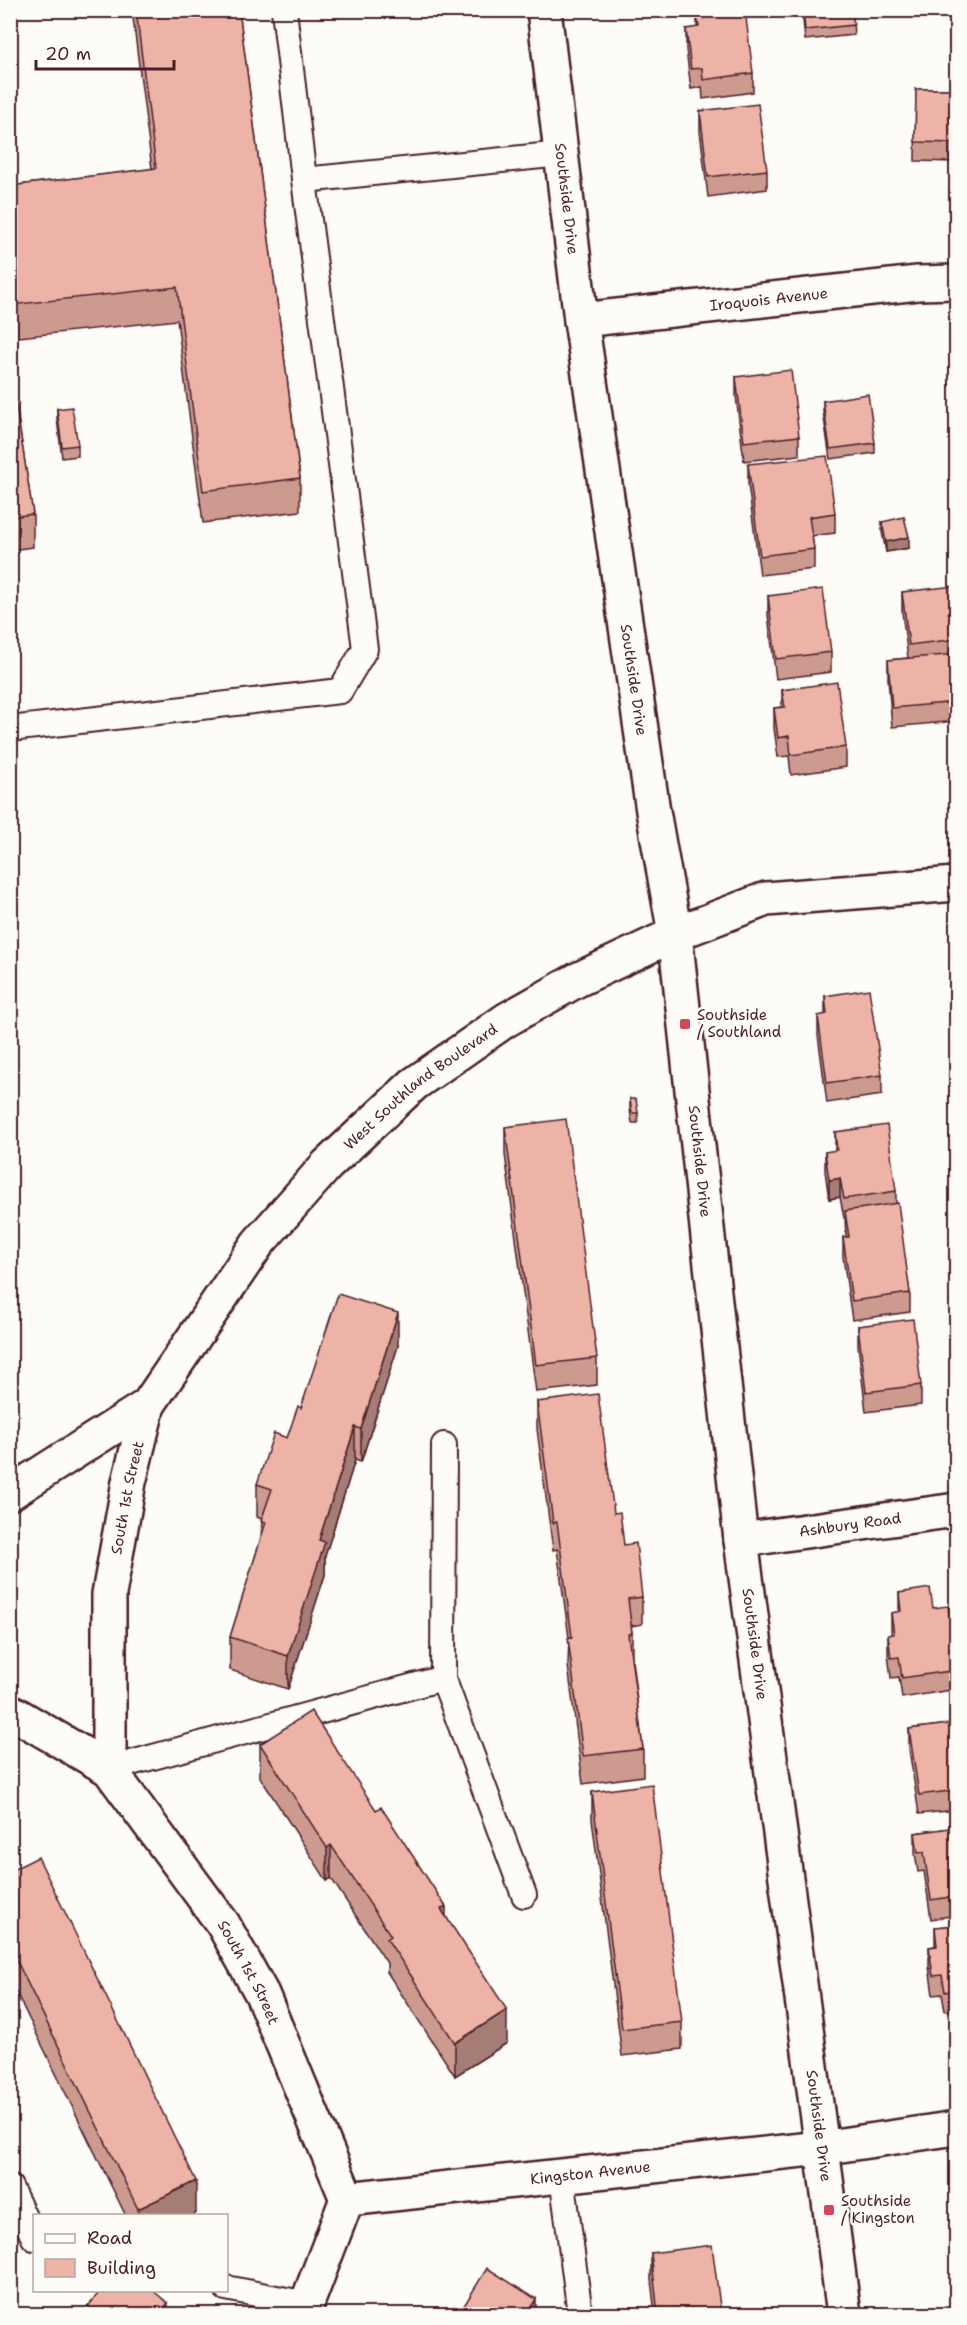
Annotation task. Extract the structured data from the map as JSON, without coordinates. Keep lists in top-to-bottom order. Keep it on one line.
{"streets":{"street":["Southside Drive","Iroquois Avenue","West Southland Boulevard","South 1st Street","Ashbury Road","Kingston Avenue"]},"crossings":[["Southside Drive","Iroquois Avenue"],["Southside Drive","West Southland Boulevard"],["Southside Drive","Ashbury Road"],["Southside Drive","Kingston Avenue"],["West Southland Boulevard","South 1st Street"],["South 1st Street","Kingston Avenue"]],"places":{"transit":["Southside / Southland","Southside / Kingston"]},"legend":["Road","Building"],"scale_bar":"20 m"}
